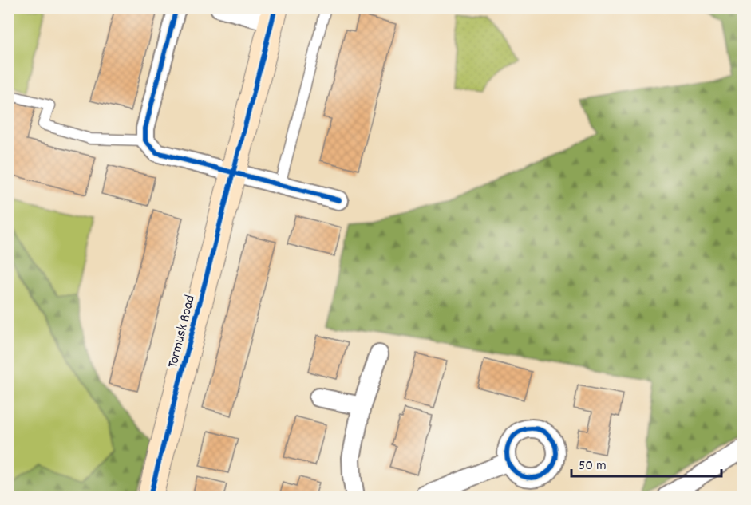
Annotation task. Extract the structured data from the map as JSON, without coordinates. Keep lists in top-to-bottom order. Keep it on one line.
{"streets":{"street":["Tormusk Road"]},"scale_bar":"50 m"}
